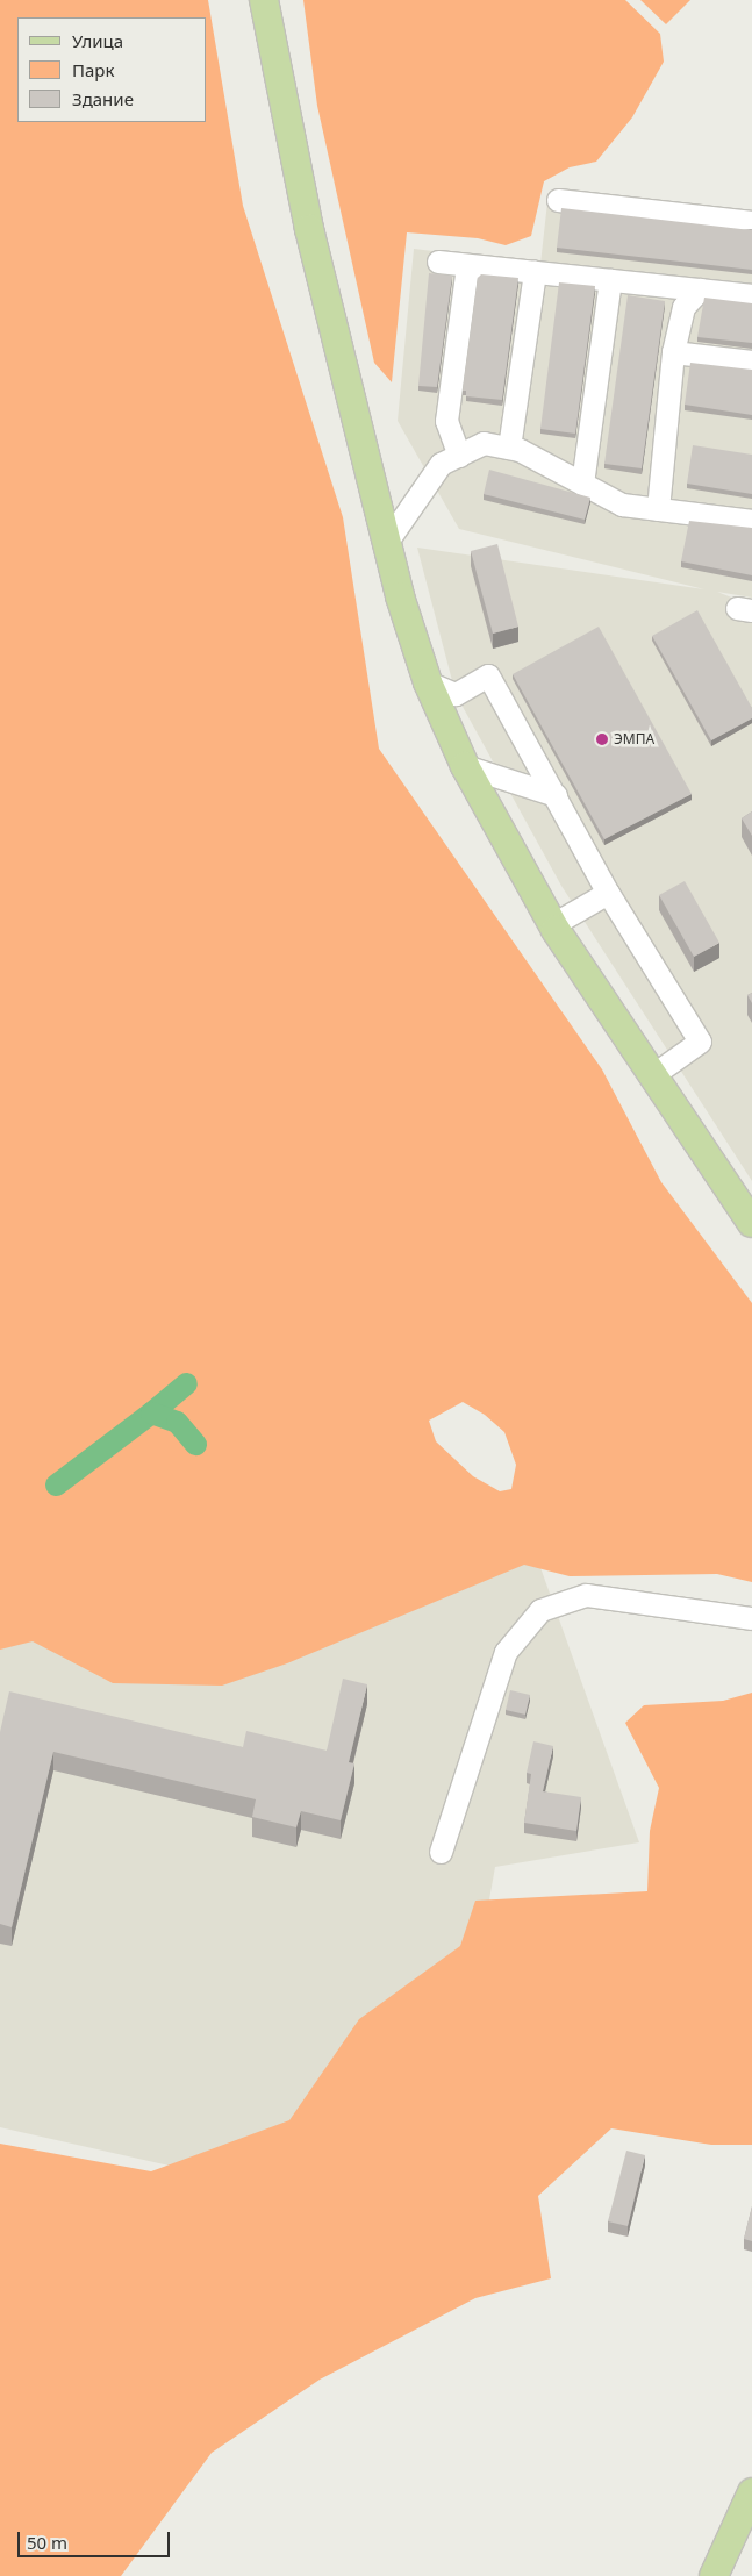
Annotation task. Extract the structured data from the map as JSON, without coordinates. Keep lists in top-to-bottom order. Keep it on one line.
{"places":["ЭМПА"],"legend":["Улица","Парк","Здание"],"scale_bar":"50 m"}
